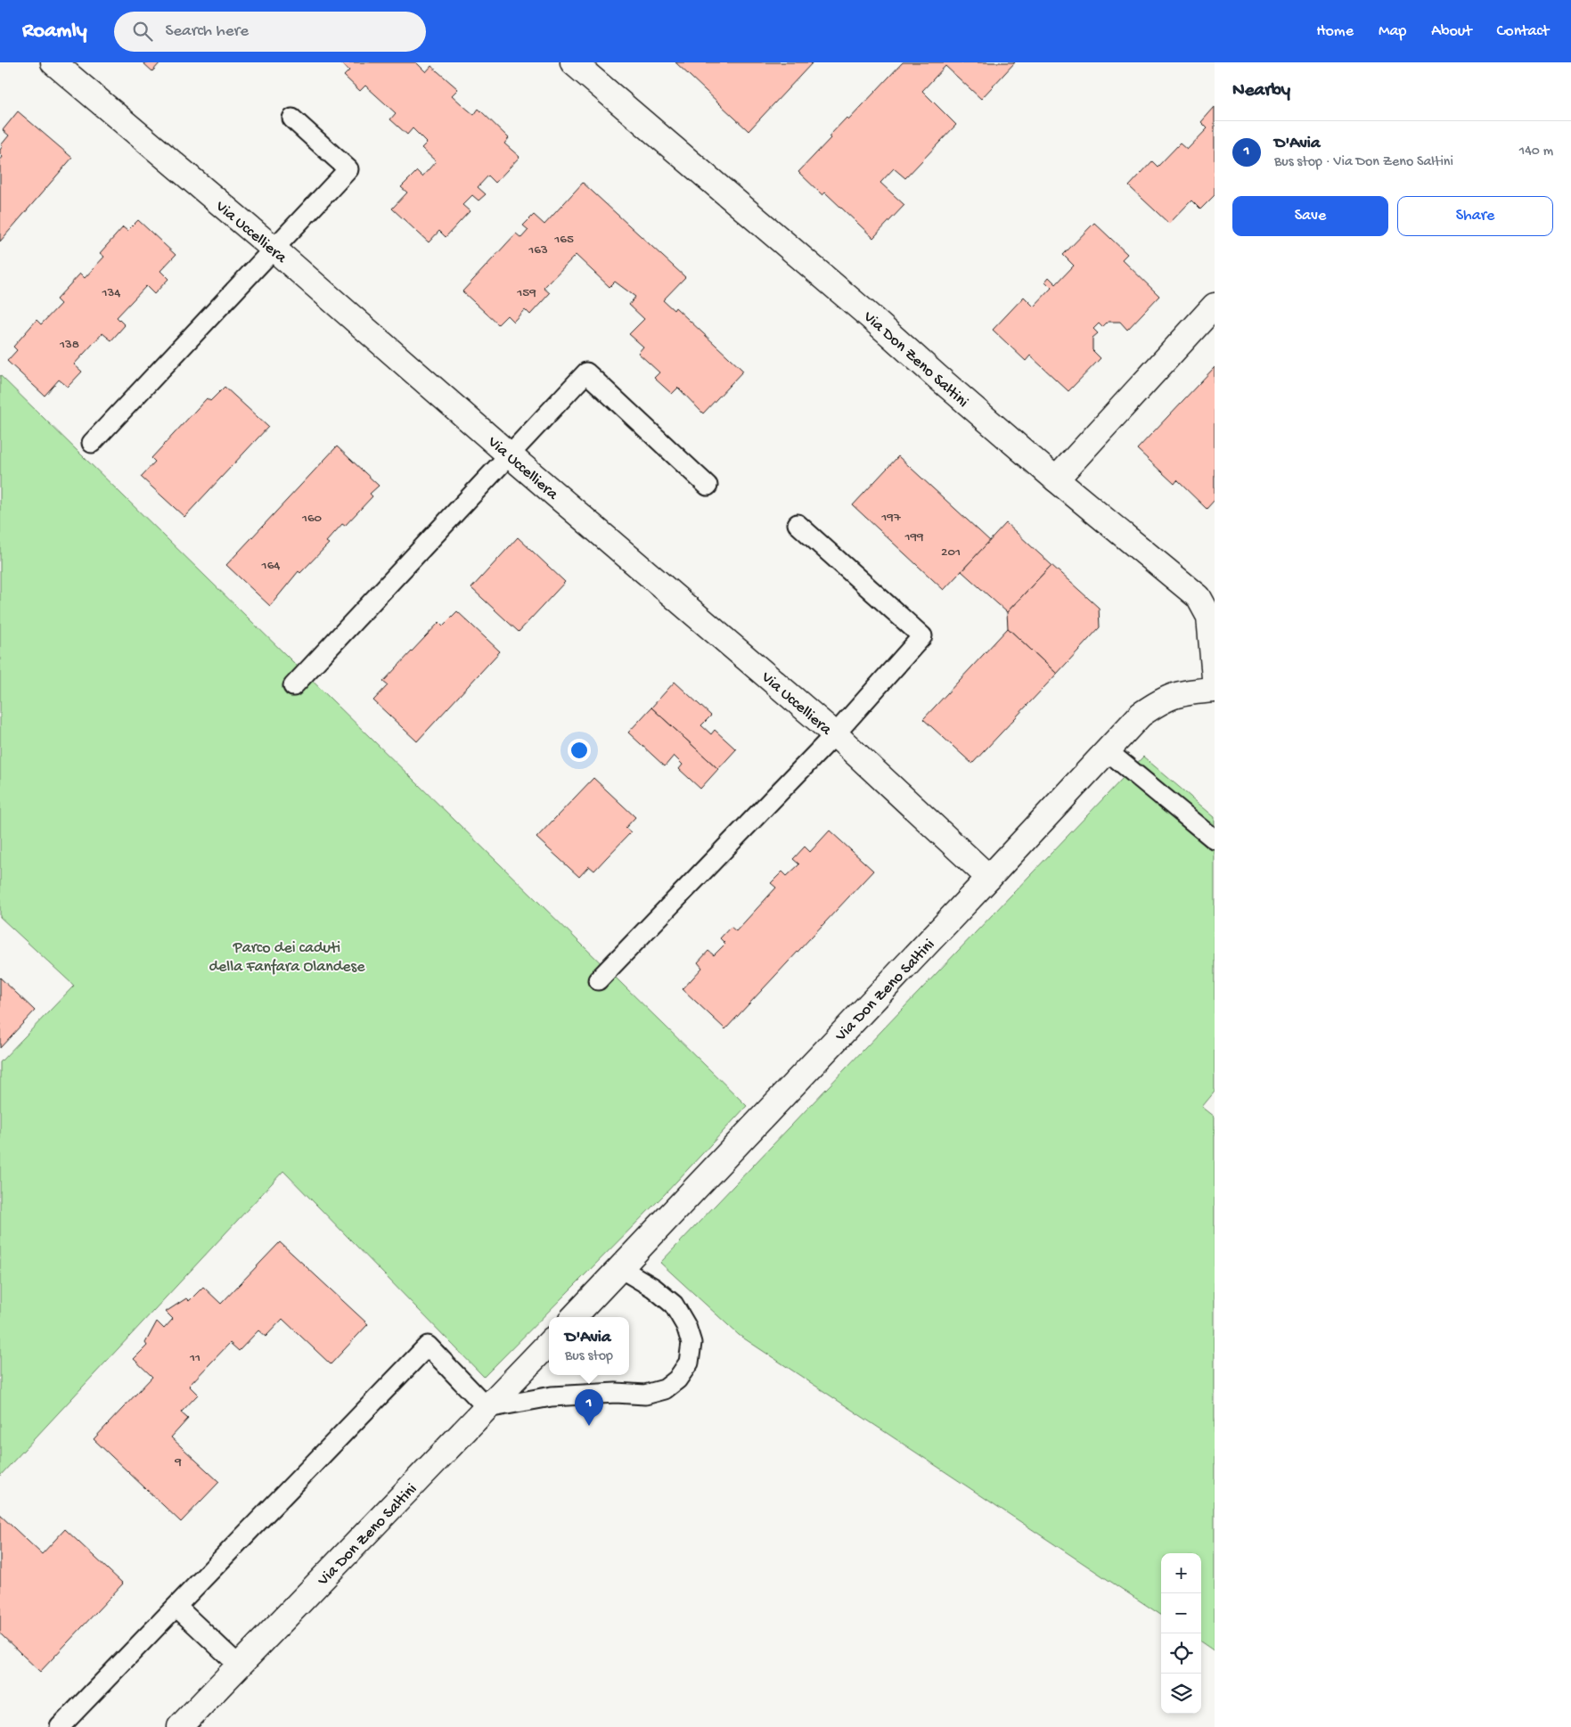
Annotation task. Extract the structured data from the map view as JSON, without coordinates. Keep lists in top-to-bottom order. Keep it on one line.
{"streets":{"street":["Via Uccelliera","Via Don Zeno Saltini"]},"crossings":[["Via Uccelliera","Via Don Zeno Saltini"]],"parks":["Parco dei caduti della Fanfara Olandese"],"house_numbers":["165","163","134","159","138","197","160","199","201","164","11","9"],"page":{"header":"Roamly","search":"Search here","nav":["Home","Map","About","Contact"],"heading":"Nearby","list":[{"mark":"1","name":"D'Avia","note":"Bus stop · Via Don Zeno Saltini","value":"140 m"}],"buttons":["Save","Share"],"popup":["D'Avia","Bus stop"],"pins":"1","map_buttons":["+","−"]}}
